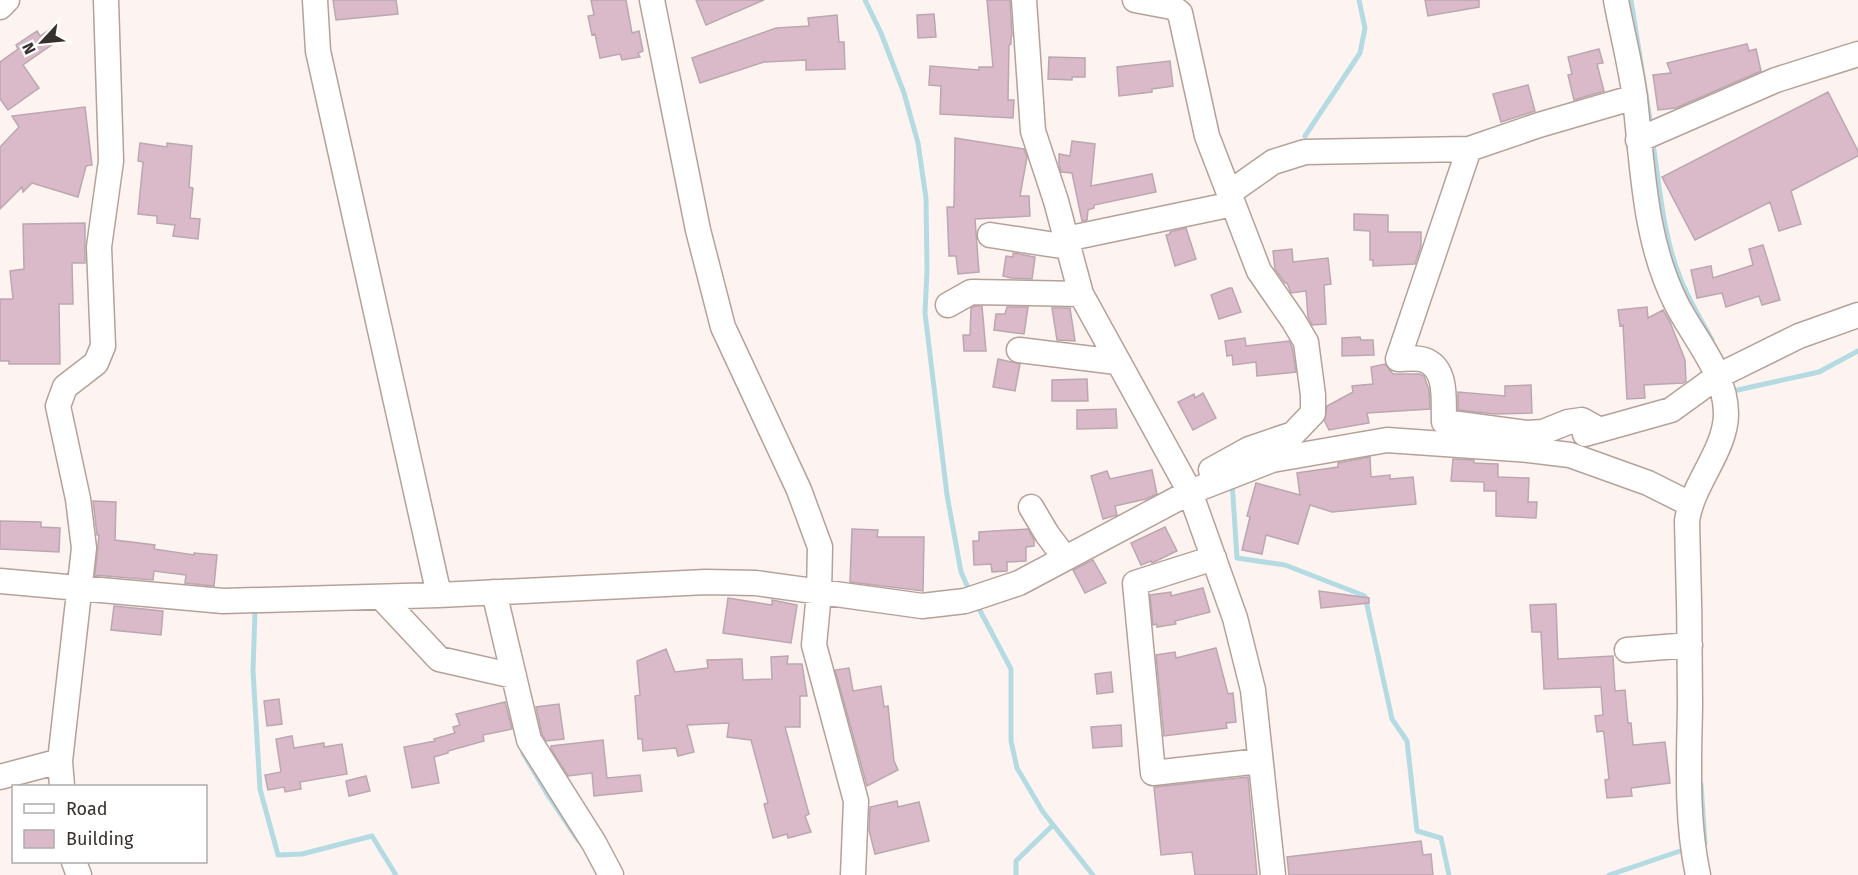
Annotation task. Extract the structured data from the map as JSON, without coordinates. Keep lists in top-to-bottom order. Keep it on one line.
{"legend":["Road","Building"],"north":"bottom left"}
